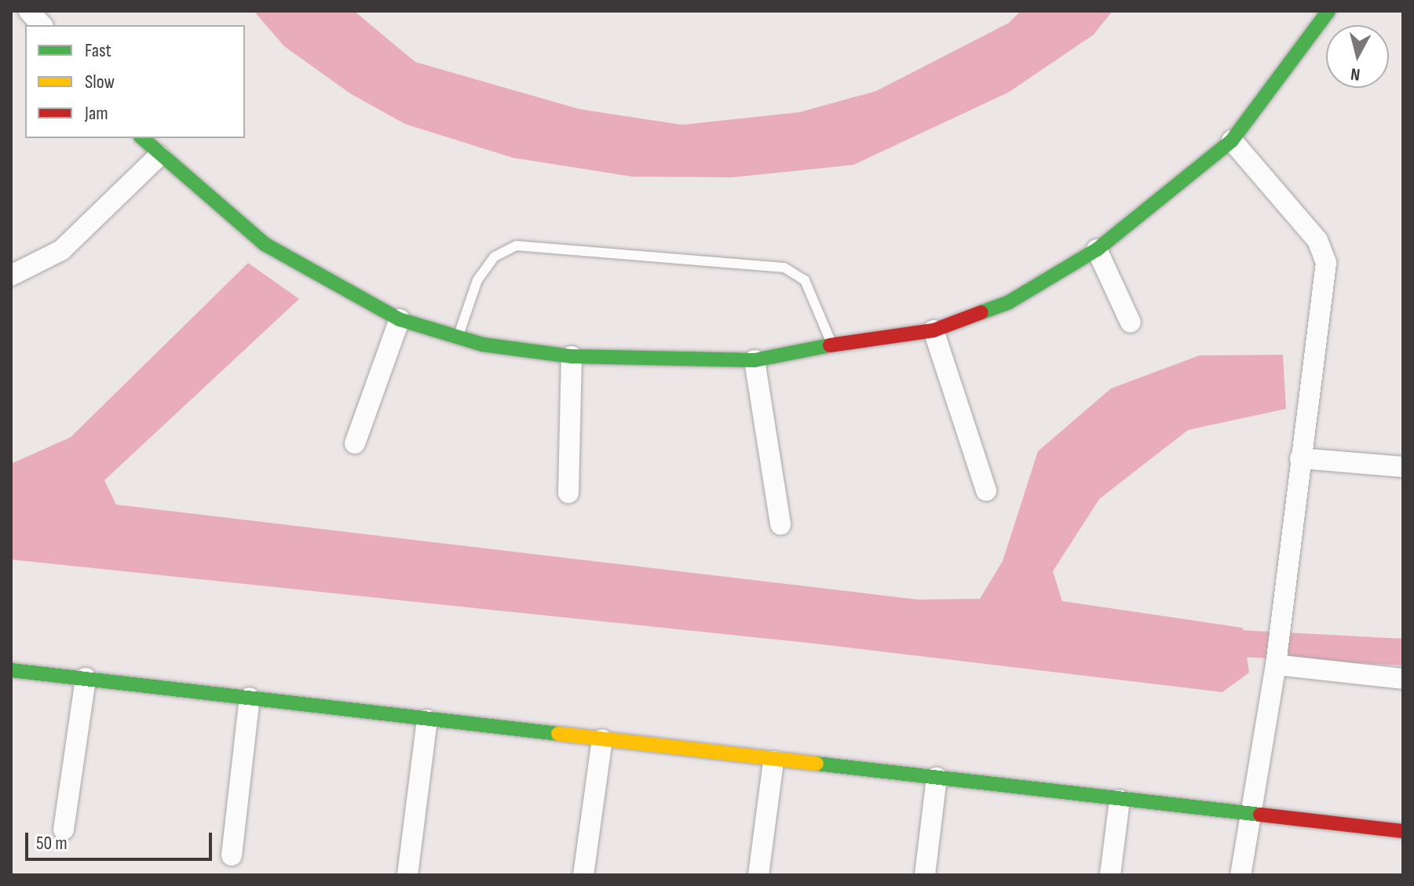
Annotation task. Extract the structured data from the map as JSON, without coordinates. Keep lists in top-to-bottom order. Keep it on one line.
{"legend":["Fast","Slow","Jam"],"scale_bar":"50 m","north":"bottom"}
